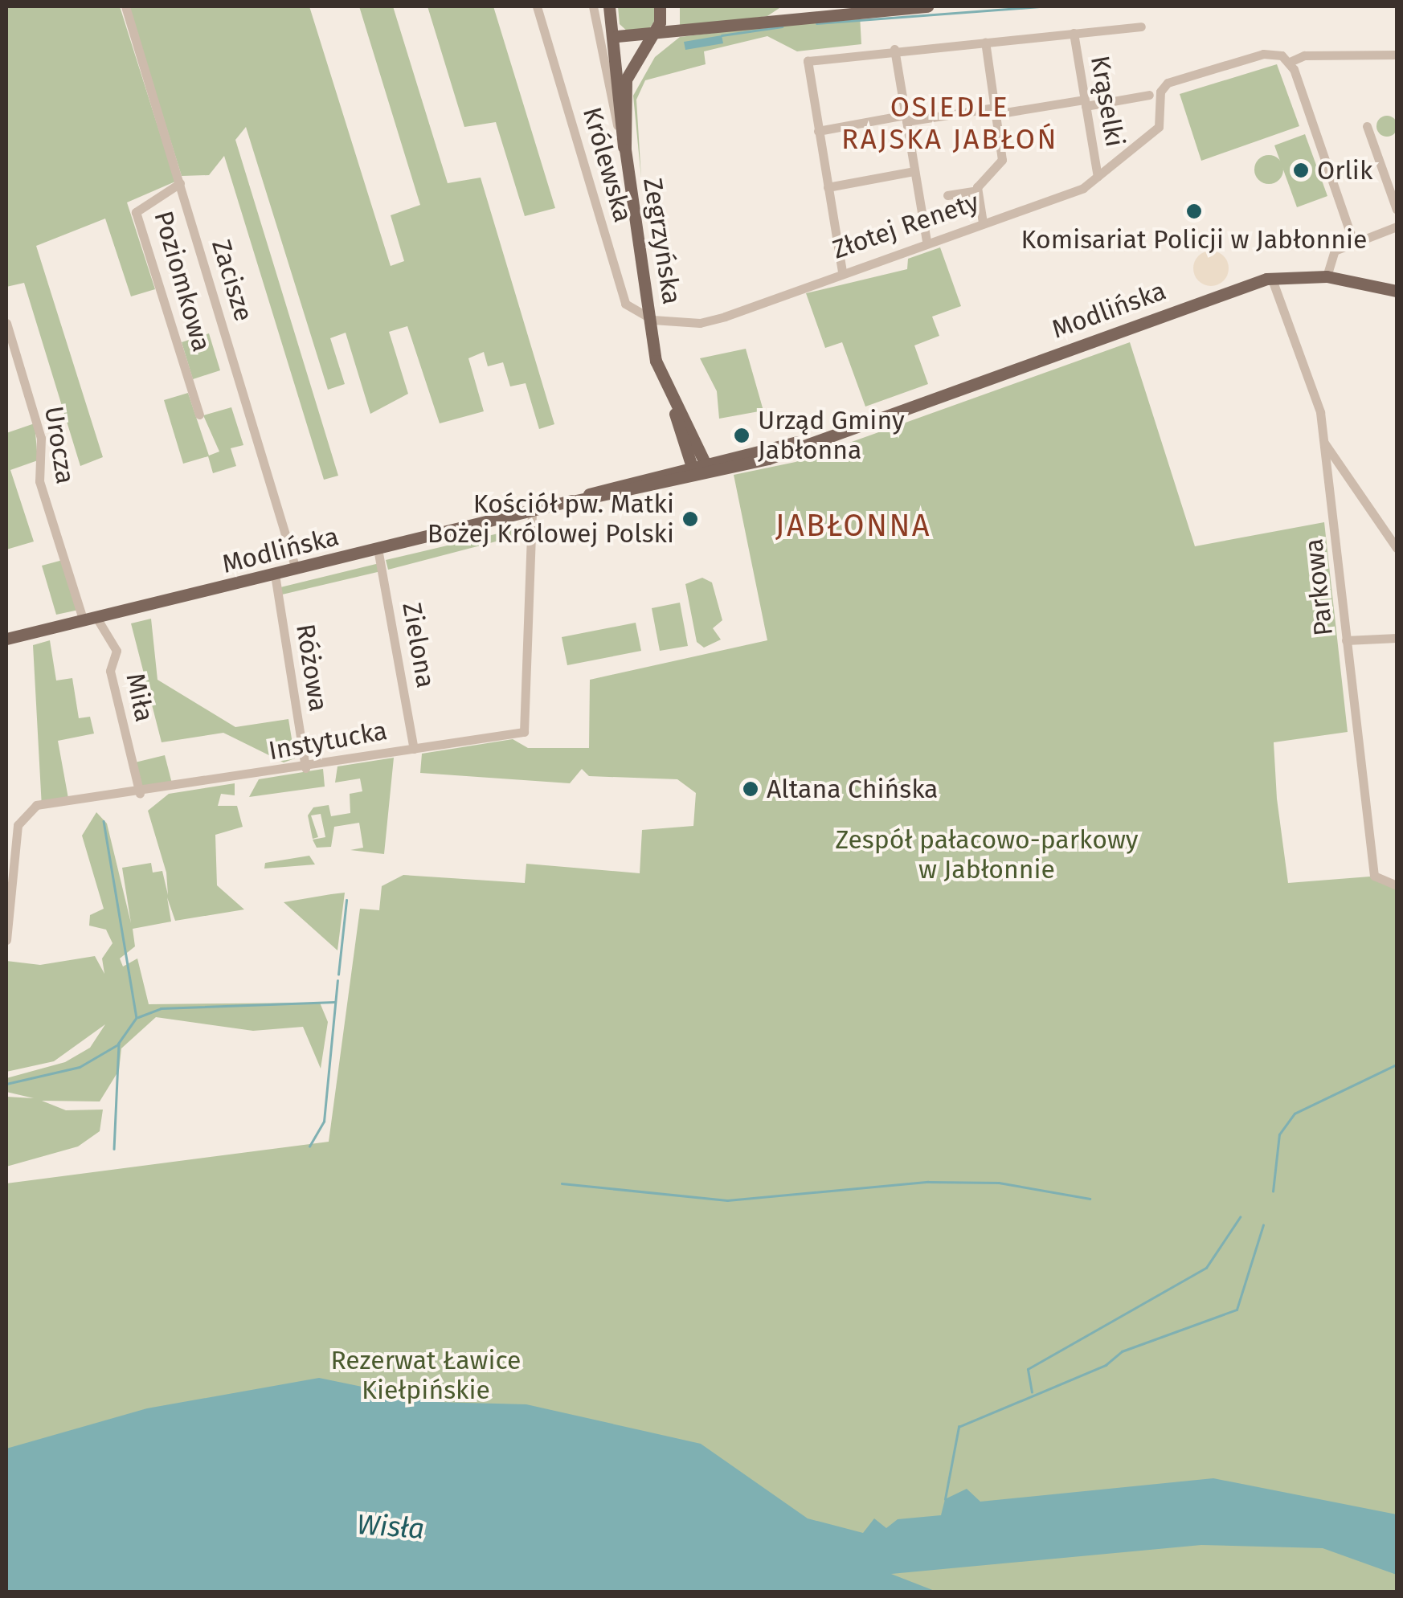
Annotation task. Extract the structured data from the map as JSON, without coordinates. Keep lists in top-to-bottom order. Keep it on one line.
{"streets":{"main road":["Zegrzyńska","Modlińska"],"street":["Krąselki","Królewska","Złotej Renety","Zacisze","Poziomkowa","Urocza","Parkowa","Zielona","Różowa","Miła","Instytucka"]},"crossings":[["Krąselki","Złotej Renety"],["Królewska","Złotej Renety"],["Królewska","Zegrzyńska"],["Złotej Renety","Zegrzyńska"],["Zegrzyńska","Modlińska"],["Zacisze","Poziomkowa"],["Zacisze","Modlińska"],["Modlińska","Urocza"],["Modlińska","Parkowa"],["Modlińska","Zielona"],["Modlińska","Różowa"],["Modlińska","Miła"],["Modlińska","Instytucka"],["Urocza","Miła"],["Zielona","Instytucka"],["Różowa","Instytucka"],["Miła","Instytucka"]],"districts":["OSIEDLE RAJSKA JABŁOŃ","JABŁONNA"],"water":["Wisła"],"parks":["Zespół pałacowo-parkowy w Jabłonnie","Rezerwat Ławice Kiełpińskie"],"places":["Orlik","Komisariat Policji w Jabłonnie","Urząd Gminy Jabłonna","Kościół pw. Matki Bożej Królowej Polski","Altana Chińska"]}
